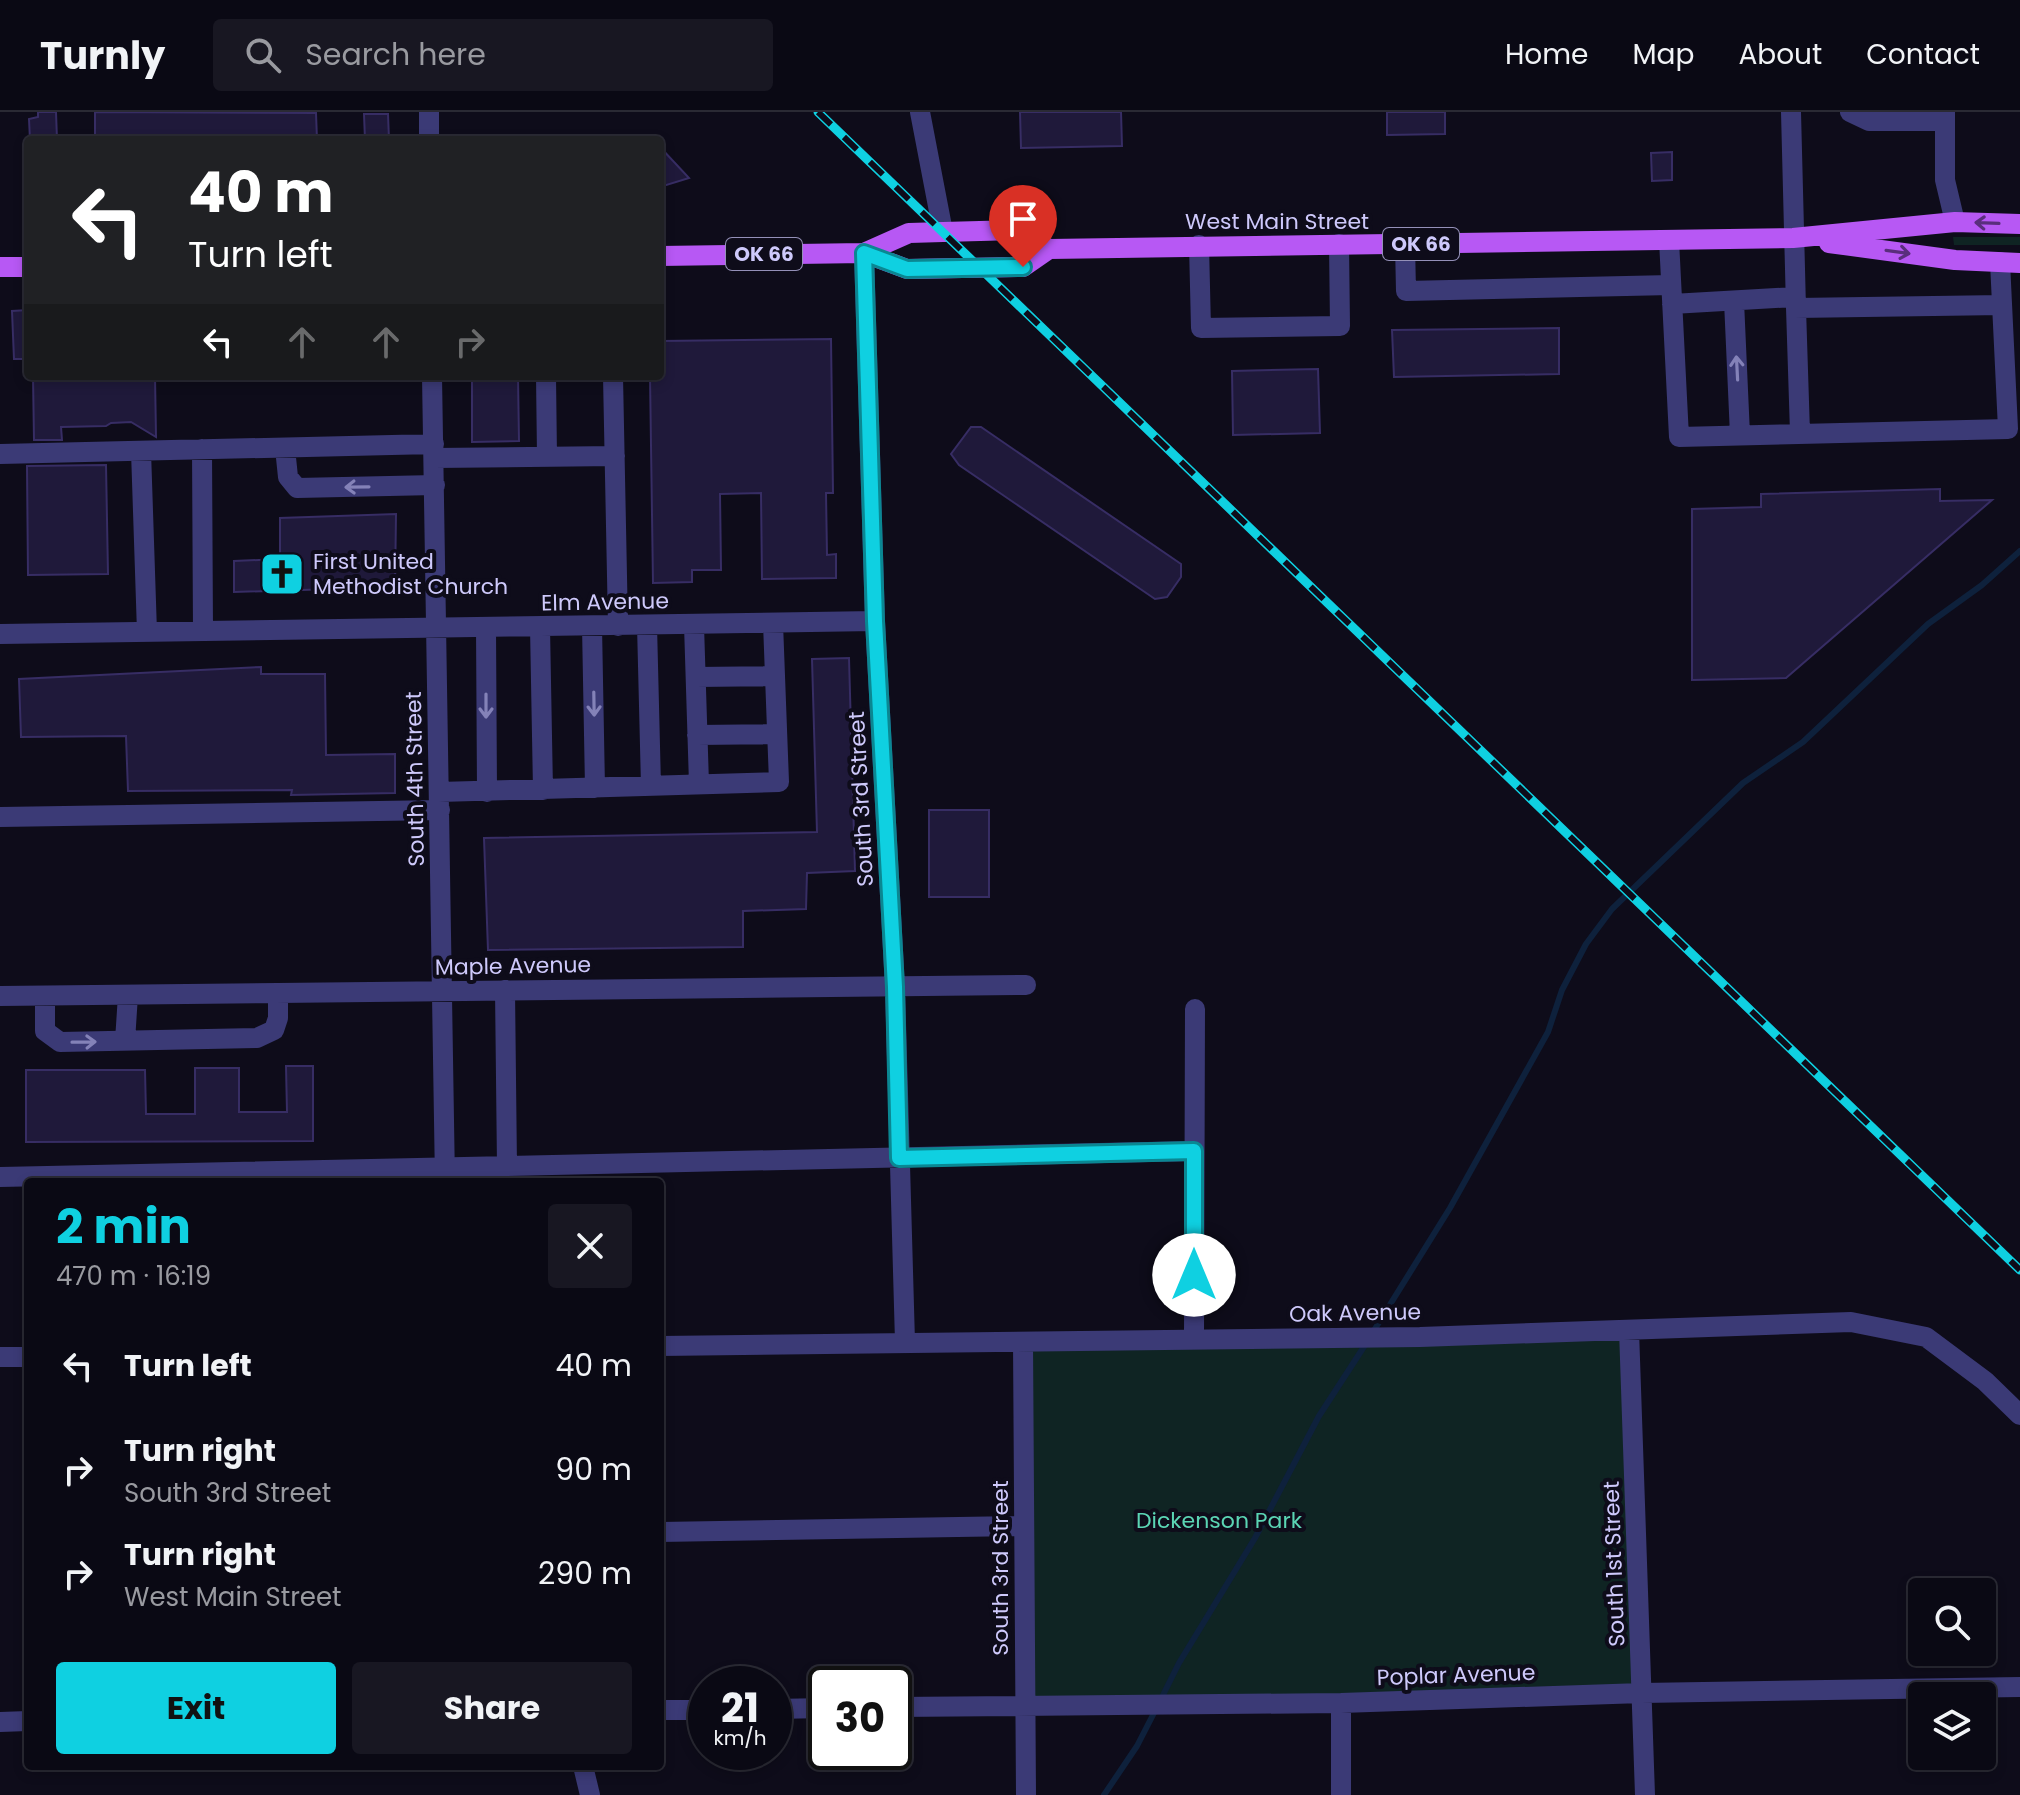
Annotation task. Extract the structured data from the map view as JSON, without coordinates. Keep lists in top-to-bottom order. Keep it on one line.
{"streets":{"main road":["West Main Street","OK 66"],"street":["Elm Avenue","South 4th Street","South 3rd Street","Maple Avenue","Oak Avenue","South 1st Street","Poplar Avenue"]},"crossings":[["West Main Street","South 3rd Street"],["Elm Avenue","South 4th Street"],["Elm Avenue","South 3rd Street"],["South 4th Street","Maple Avenue"],["South 3rd Street","Maple Avenue"],["South 3rd Street","Oak Avenue"],["South 3rd Street","Poplar Avenue"],["Oak Avenue","South 1st Street"],["South 1st Street","Poplar Avenue"]],"parks":["Dickenson Park"],"places":{"church":["First United Methodist Church"]},"page":{"header":"Turnly","search":"Search here","nav":["Home","Map","About","Contact"],"turn":["40 m","Turn left"],"heading":["2 min","470 m · 16:19"],"list":[{"name":"Turn left","value":"40 m"},{"name":"Turn right","note":"South 3rd Street","value":"90 m"},{"name":"Turn right","note":"West Main Street","value":"290 m"}],"buttons":["Exit","Share"],"speed":"21 km/h","limit":"30"}}
